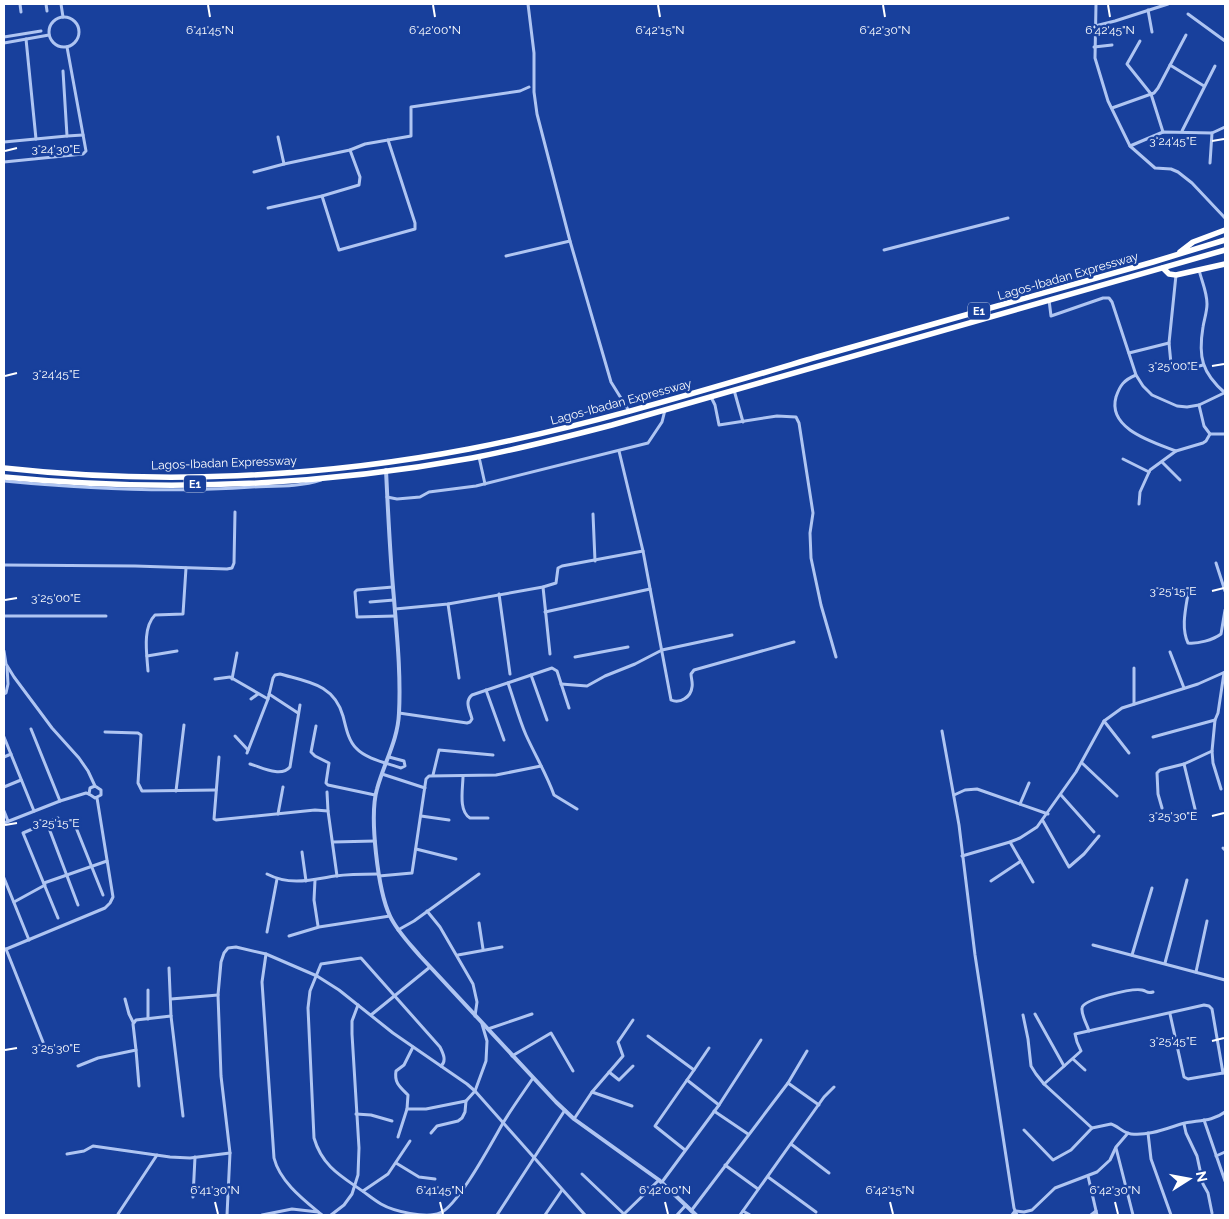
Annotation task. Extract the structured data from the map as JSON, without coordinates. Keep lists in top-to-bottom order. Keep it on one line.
{"streets":{"highway":["Lagos-Ibadan Expressway","E1"]},"north":"right","coordinates":["6°41'45\"N","6°42'00\"N","6°42'15\"N","6°42'30\"N","6°42'45\"N","3°24'45\"E","3°24'30\"E","3°25'00\"E","3°25'15\"E","3°25'30\"E","3°25'45\"E","6°41'30\"N"]}
